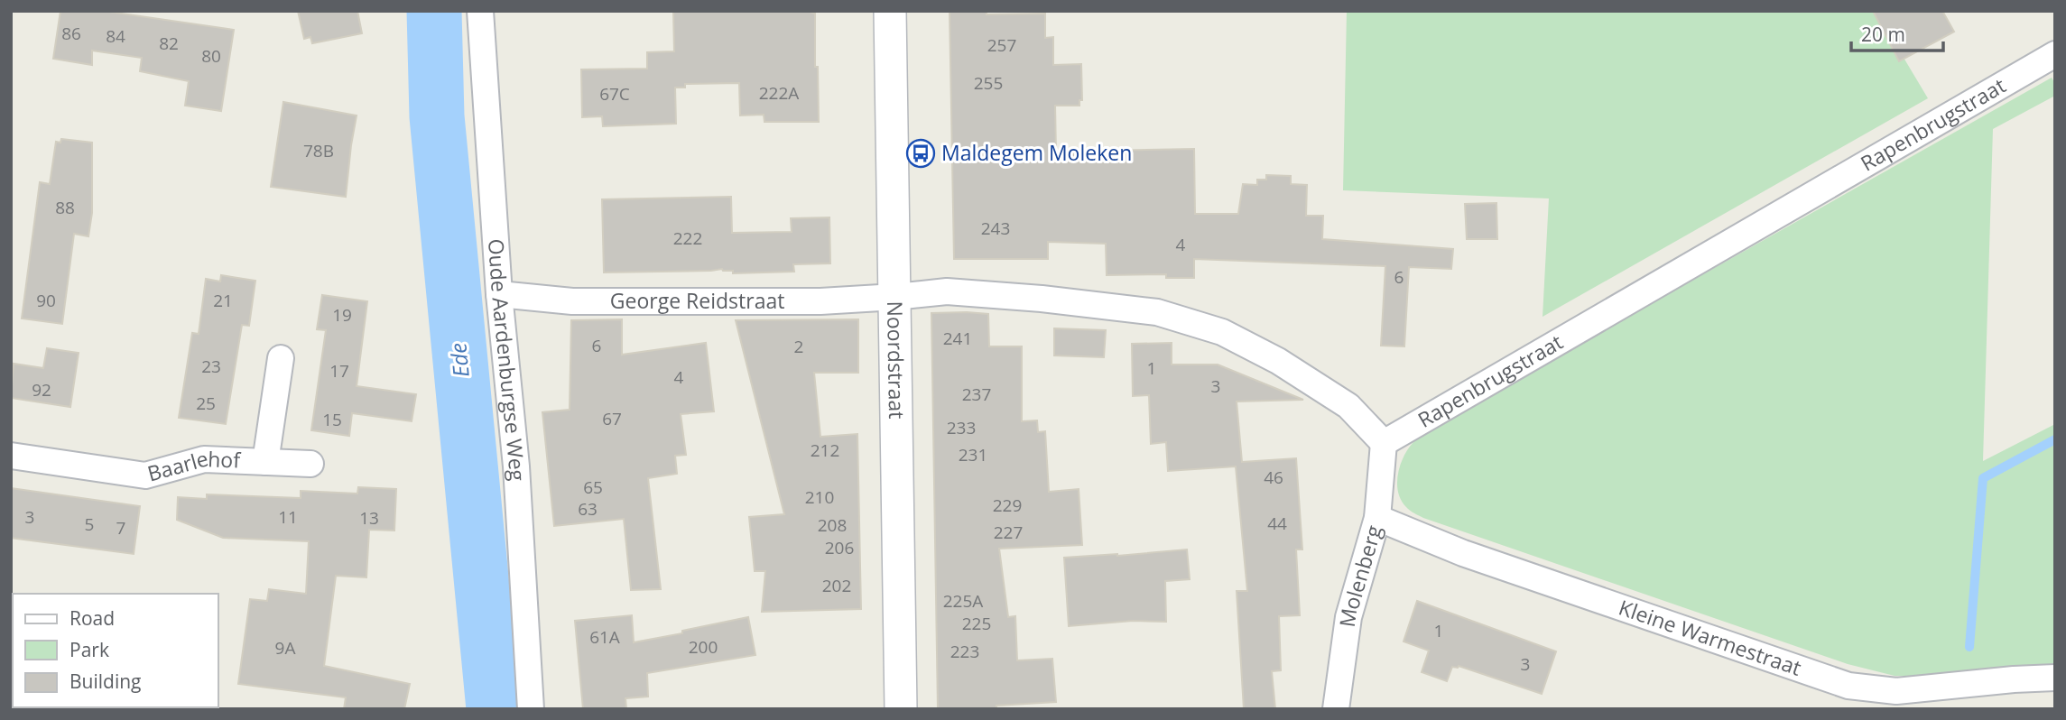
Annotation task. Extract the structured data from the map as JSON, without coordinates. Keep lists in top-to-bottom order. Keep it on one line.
{"streets":{"street":["Rapenbrugstraat","George Reidstraat","Oude Aardenburgse Weg","Noordstraat","Baarlehof","Molenberg","Kleine Warmestraat"]},"crossings":[["Rapenbrugstraat","Molenberg"],["George Reidstraat","Oude Aardenburgse Weg"],["George Reidstraat","Noordstraat"],["Molenberg","Kleine Warmestraat"]],"water":["Ede"],"places":{"bus stop":["Maldegem Moleken"]},"house_numbers":["86","84","82","257","80","255","222A","67C","78B","88","243","222","4","6","90","21","19","241","6","2","23","1","17","4","3","92","237","25","67","15","233","212","231","46","65","210","229","63","3","11","13","44","5","208","7","227","206","202","225A","225","1","61A","200","9A","223","3"],"legend":["Road","Park","Building"],"scale_bar":"20 m"}
